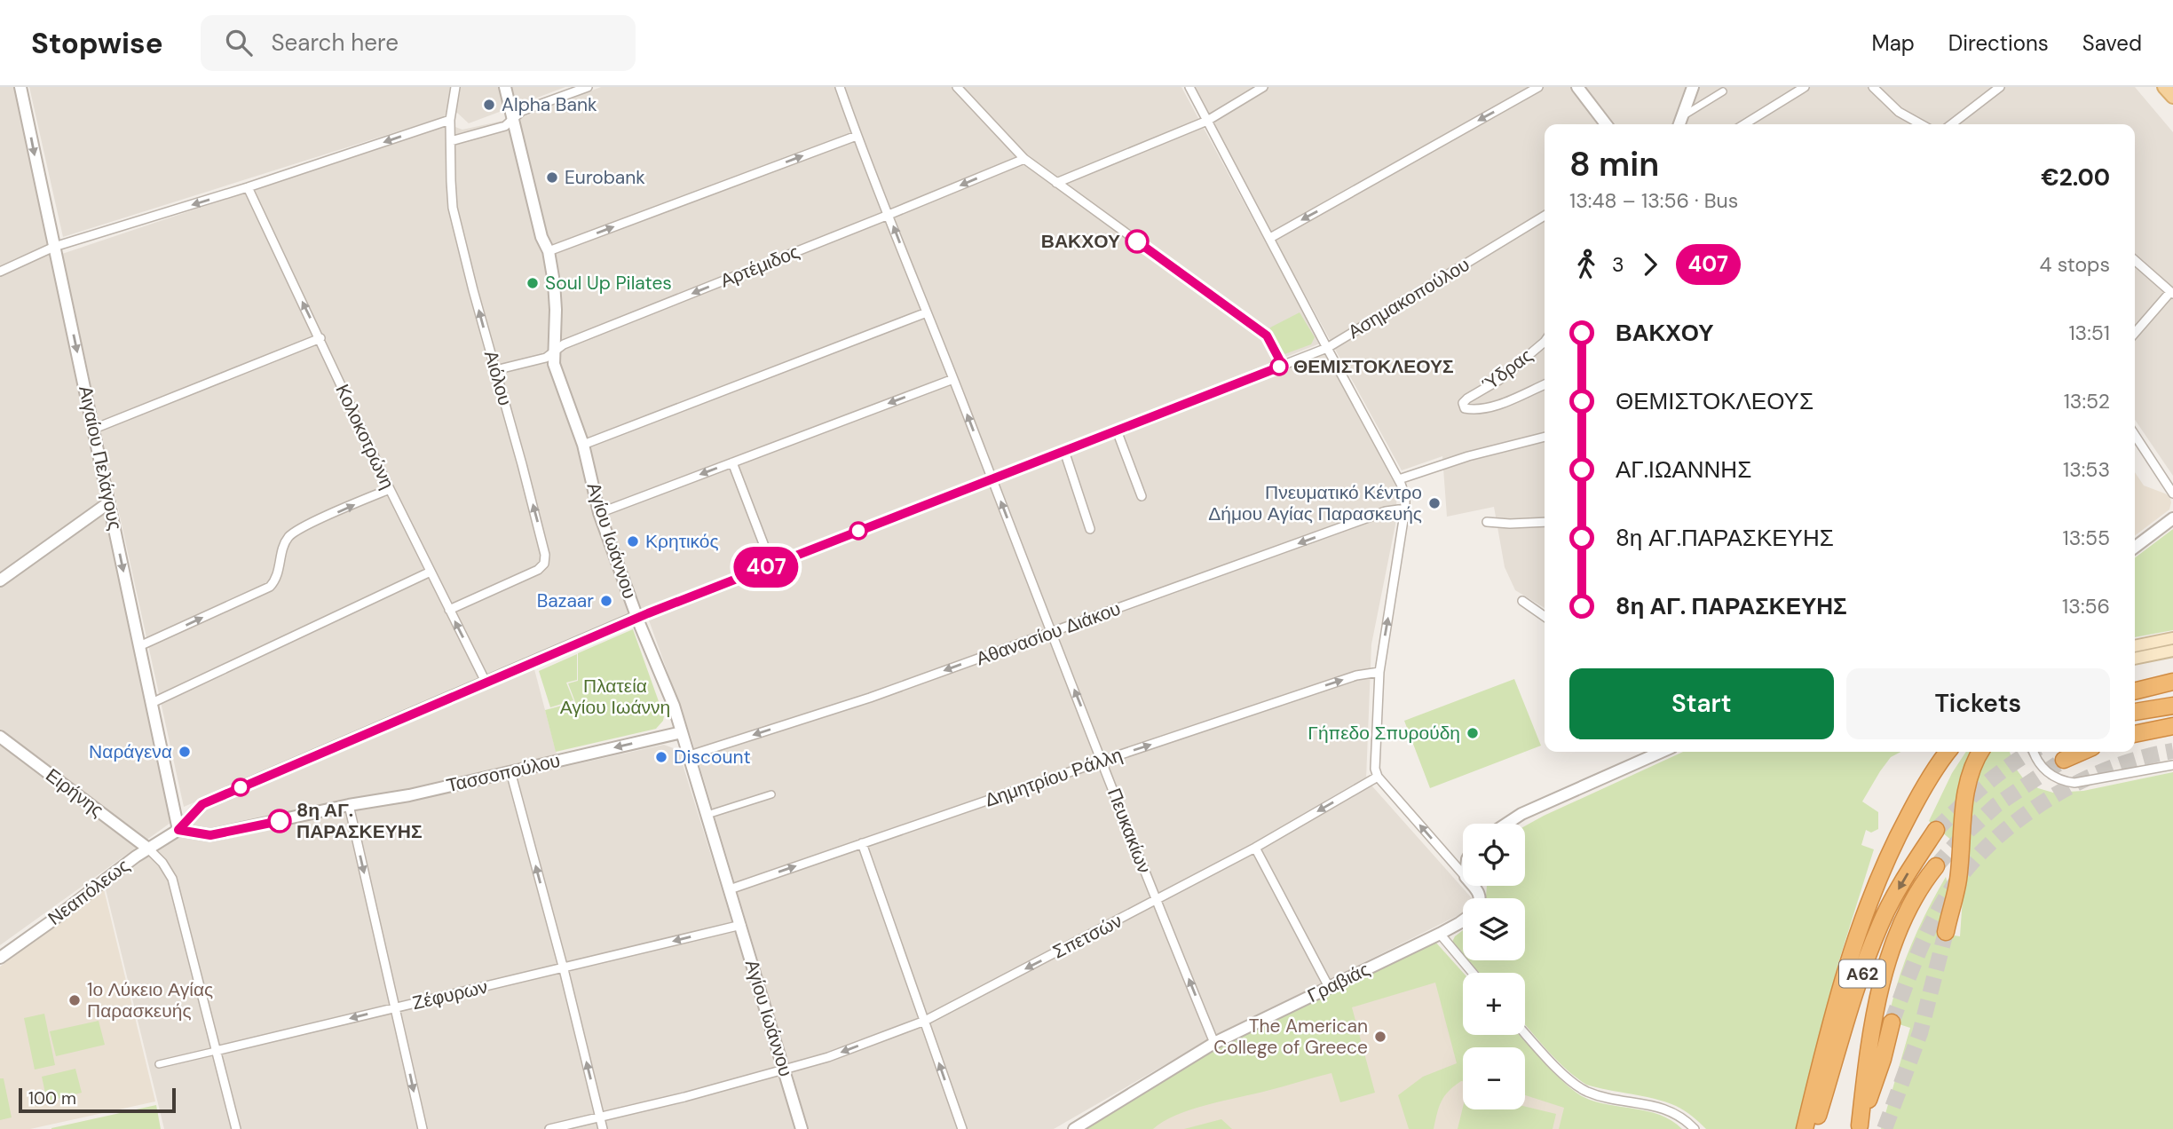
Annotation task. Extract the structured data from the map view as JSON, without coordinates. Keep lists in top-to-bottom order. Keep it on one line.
{"streets":{"highway":["Α62"],"street":["Αρτέμιδος","Ασημακοπούλου","Ύδρας","Αιόλου","Κολοκοτρώνη","Αιγαίου Πελάγους","Αγίου Ιωάννου","Αθανασίου Διάκου","Τασσοπούλου","Δημητρίου Ράλλη","Ειρήνης","Πευκακίων","Νεαπόλεως","Σπετσών","Γραβιάς","Ζέφυρων"]},"crossings":[["Αρτέμιδος","Αιόλου"],["Αρτέμιδος","Αγίου Ιωάννου"],["Αρτέμιδος","Πευκακίων"],["Ασημακοπούλου","Αγίου Ιωάννου"],["Ασημακοπούλου","Πευκακίων"],["Ασημακοπούλου","Νεαπόλεως"],["Αιόλου","Κολοκοτρώνη"],["Κολοκοτρώνη","Νεαπόλεως"],["Αιγαίου Πελάγους","Τασσοπούλου"],["Αιγαίου Πελάγους","Νεαπόλεως"],["Αγίου Ιωάννου","Αθανασίου Διάκου"],["Αγίου Ιωάννου","Τασσοπούλου"],["Αγίου Ιωάννου","Δημητρίου Ράλλη"],["Αγίου Ιωάννου","Νεαπόλεως"],["Αγίου Ιωάννου","Σπετσών"],["Αγίου Ιωάννου","Ζέφυρων"],["Αθανασίου Διάκου","Πευκακίων"],["Τασσοπούλου","Νεαπόλεως"],["Δημητρίου Ράλλη","Πευκακίων"],["Ειρήνης","Νεαπόλεως"],["Πευκακίων","Σπετσών"],["Πευκακίων","Γραβιάς"]],"one_way":["Αρτέμιδος","Αιόλου","Κολοκοτρώνη","Αιγαίου Πελάγους","Αθανασίου Διάκου","Δημητρίου Ράλλη","Πευκακίων","Σπετσών","Ζέφυρων"],"parks":["Πλατεία Αγίου Ιωάννη"],"places":["Alpha Bank","Eurobank","ΒΑΚΧΟΥ","Soul Up Pilates","ΘΕΜΙΣΤΟΚΛΕΟΥΣ","Πνευματικό Κέντρο Δήμου Αγίας Παρασκευής","Κρητικός","Bazaar","Γήπεδο Σπυρούδη","Ναράγενα","Discount","8η ΑΓ. ΠΑΡΑΣΚΕΥΗΣ","1ο Λύκειο Αγίας Παρασκευής","The American College of Greece"],"lines":["bus line 407"],"scale_bar":"100 m","page":{"header":"Stopwise","search":"Search here","nav":["Map","Directions","Saved"],"on_map":"407","heading":["8 min","13:48 – 13:56 · Bus","€2.00"],"legs":["3","407","4 stops"],"list":[{"name":"ΒΑΚΧΟΥ","value":"13:51"},{"name":"ΘΕΜΙΣΤΟΚΛΕΟΥΣ","value":"13:52"},{"name":"ΑΓ.ΙΩΑΝΝΗΣ","value":"13:53"},{"name":"8η ΑΓ.ΠΑΡΑΣΚΕΥΗΣ","value":"13:55"},{"name":"8η ΑΓ. ΠΑΡΑΣΚΕΥΗΣ","value":"13:56"}],"buttons":["Start","Tickets"],"map_buttons":["+","−"],"scale":"100 m"}}
